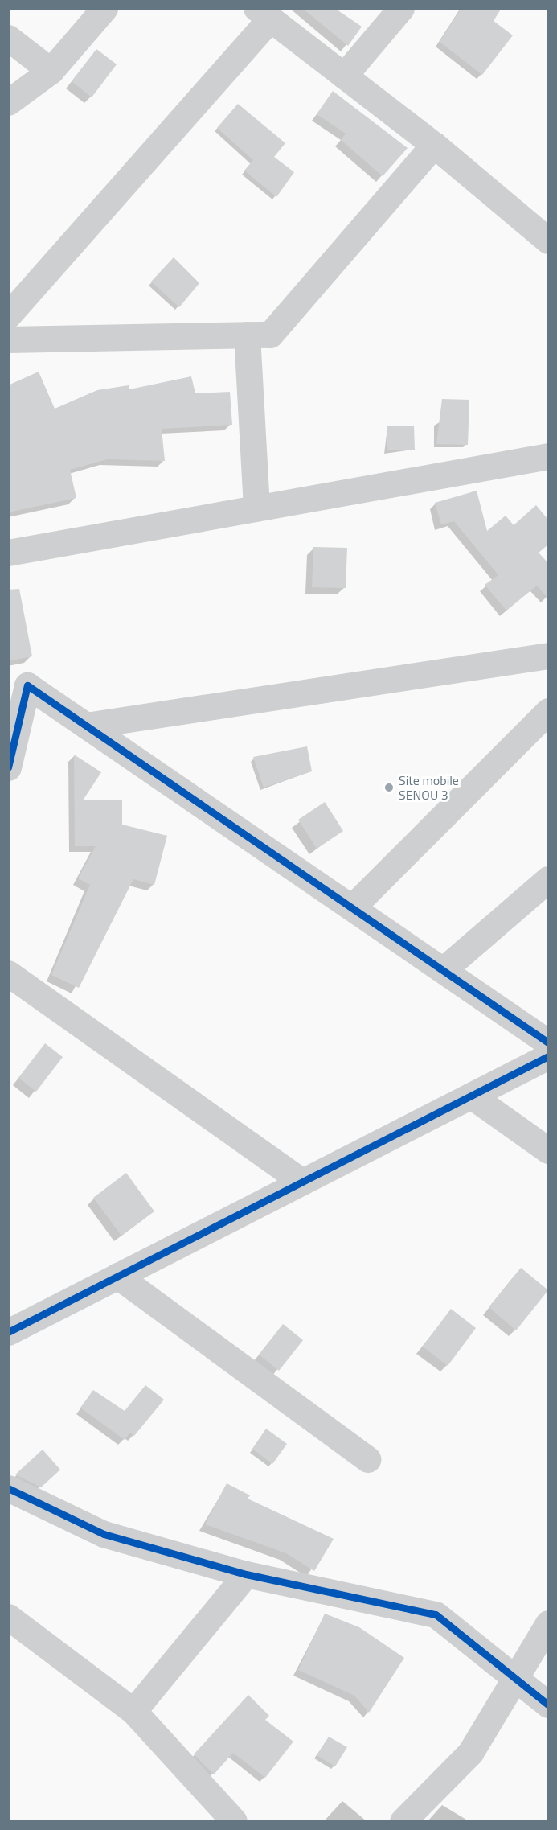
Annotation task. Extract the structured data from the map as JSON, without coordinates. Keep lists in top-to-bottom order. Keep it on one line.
{"places":["Site mobile SENOU 3"]}
